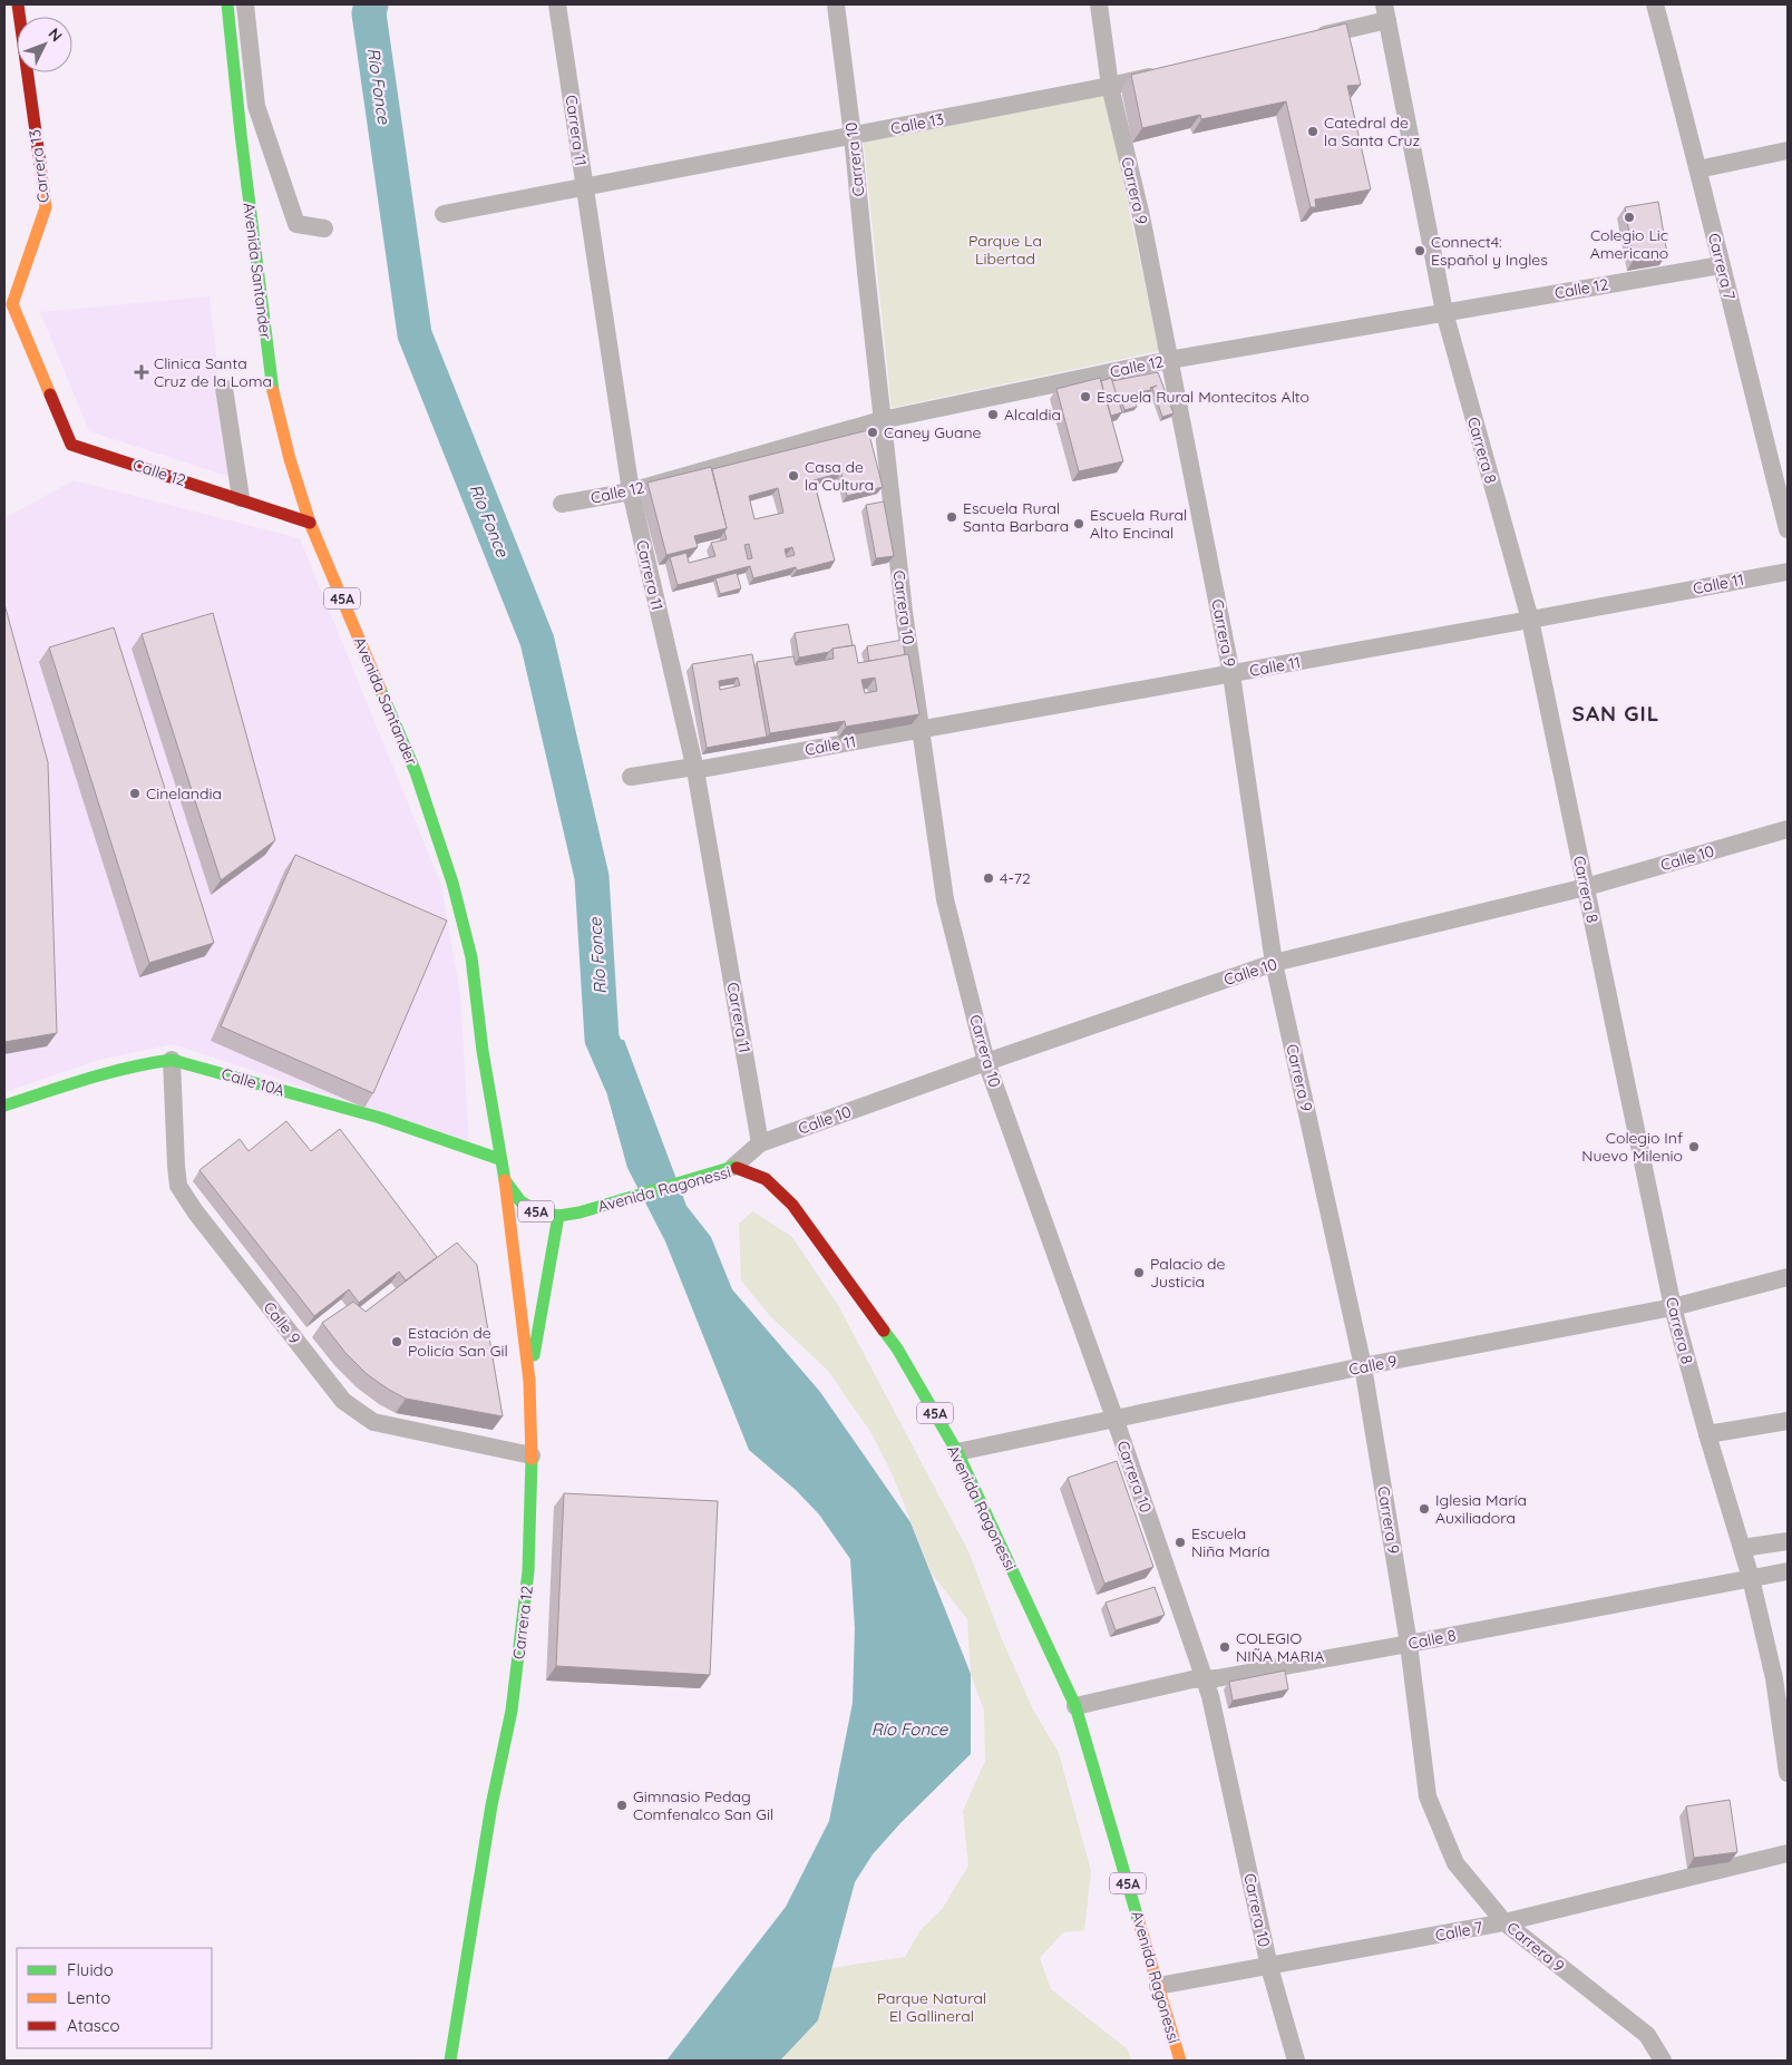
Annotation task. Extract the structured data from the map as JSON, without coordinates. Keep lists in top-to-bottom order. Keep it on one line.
{"streets":{"main road":["Carrera 13","Avenida Santander","Calle 12","45A","Calle 10A","Avenida Ragonessi","Carrera 12"],"street":["Calle 13","Carrera 11","Carrera 10","Carrera 9","Carrera 7","Carrera 8","Calle 11","Calle 10","Calle 9","Calle 8","Calle 7"]},"crossings":[["Calle 13","Carrera 11"],["Calle 13","Carrera 10"],["Calle 13","Carrera 9"],["Carrera 11","Calle 12"],["Carrera 11","Calle 11"],["Carrera 11","Calle 10"],["Carrera 10","Calle 12"],["Carrera 10","Calle 11"],["Carrera 10","Calle 10"],["Carrera 10","Calle 9"],["Carrera 10","Calle 8"],["Carrera 10","Calle 7"],["Carrera 13","Calle 12"],["Carrera 9","Calle 12"],["Carrera 9","Calle 11"],["Carrera 9","Calle 10"],["Carrera 9","Calle 9"],["Carrera 9","Calle 8"],["Carrera 9","Calle 7"],["Carrera 7","Calle 12"],["Avenida Santander","Calle 12"],["Avenida Santander","Calle 10A"],["Avenida Santander","Avenida Ragonessi"],["Avenida Santander","Carrera 12"],["Calle 12","Carrera 8"],["Carrera 8","Calle 11"],["Carrera 8","Calle 10"],["Carrera 8","Calle 9"],["Carrera 8","Calle 8"],["Calle 10","Avenida Ragonessi"],["Calle 10A","Calle 9"],["Avenida Ragonessi","Calle 9"],["Avenida Ragonessi","Calle 8"],["Avenida Ragonessi","Calle 7"],["Calle 9","Carrera 12"]],"districts":["SAN GIL"],"water":["Río Fonce"],"parks":["Parque La Libertad","Parque Natural El Gallineral"],"places":{"other":["Catedral de la Santa Cruz","Colegio Lic Americano","Connect4: Español y Ingles","Escuela Rural Montecitos Alto","Alcaldia","Caney Guane","Casa de la Cultura","Escuela Rural Santa Barbara","Escuela Rural Alto Encinal","Cinelandia","4-72","Colegio Inf Nuevo Milenio","Palacio de Justicia","Estación de Policía San Gil","Iglesia María Auxiliadora","Escuela Niña María","COLEGIO NIÑA MARIA","Gimnasio Pedag Comfenalco San Gil"],"health":["Clinica Santa Cruz de la Loma"]},"legend":["Fluido","Lento","Atasco"],"north":"top right"}
